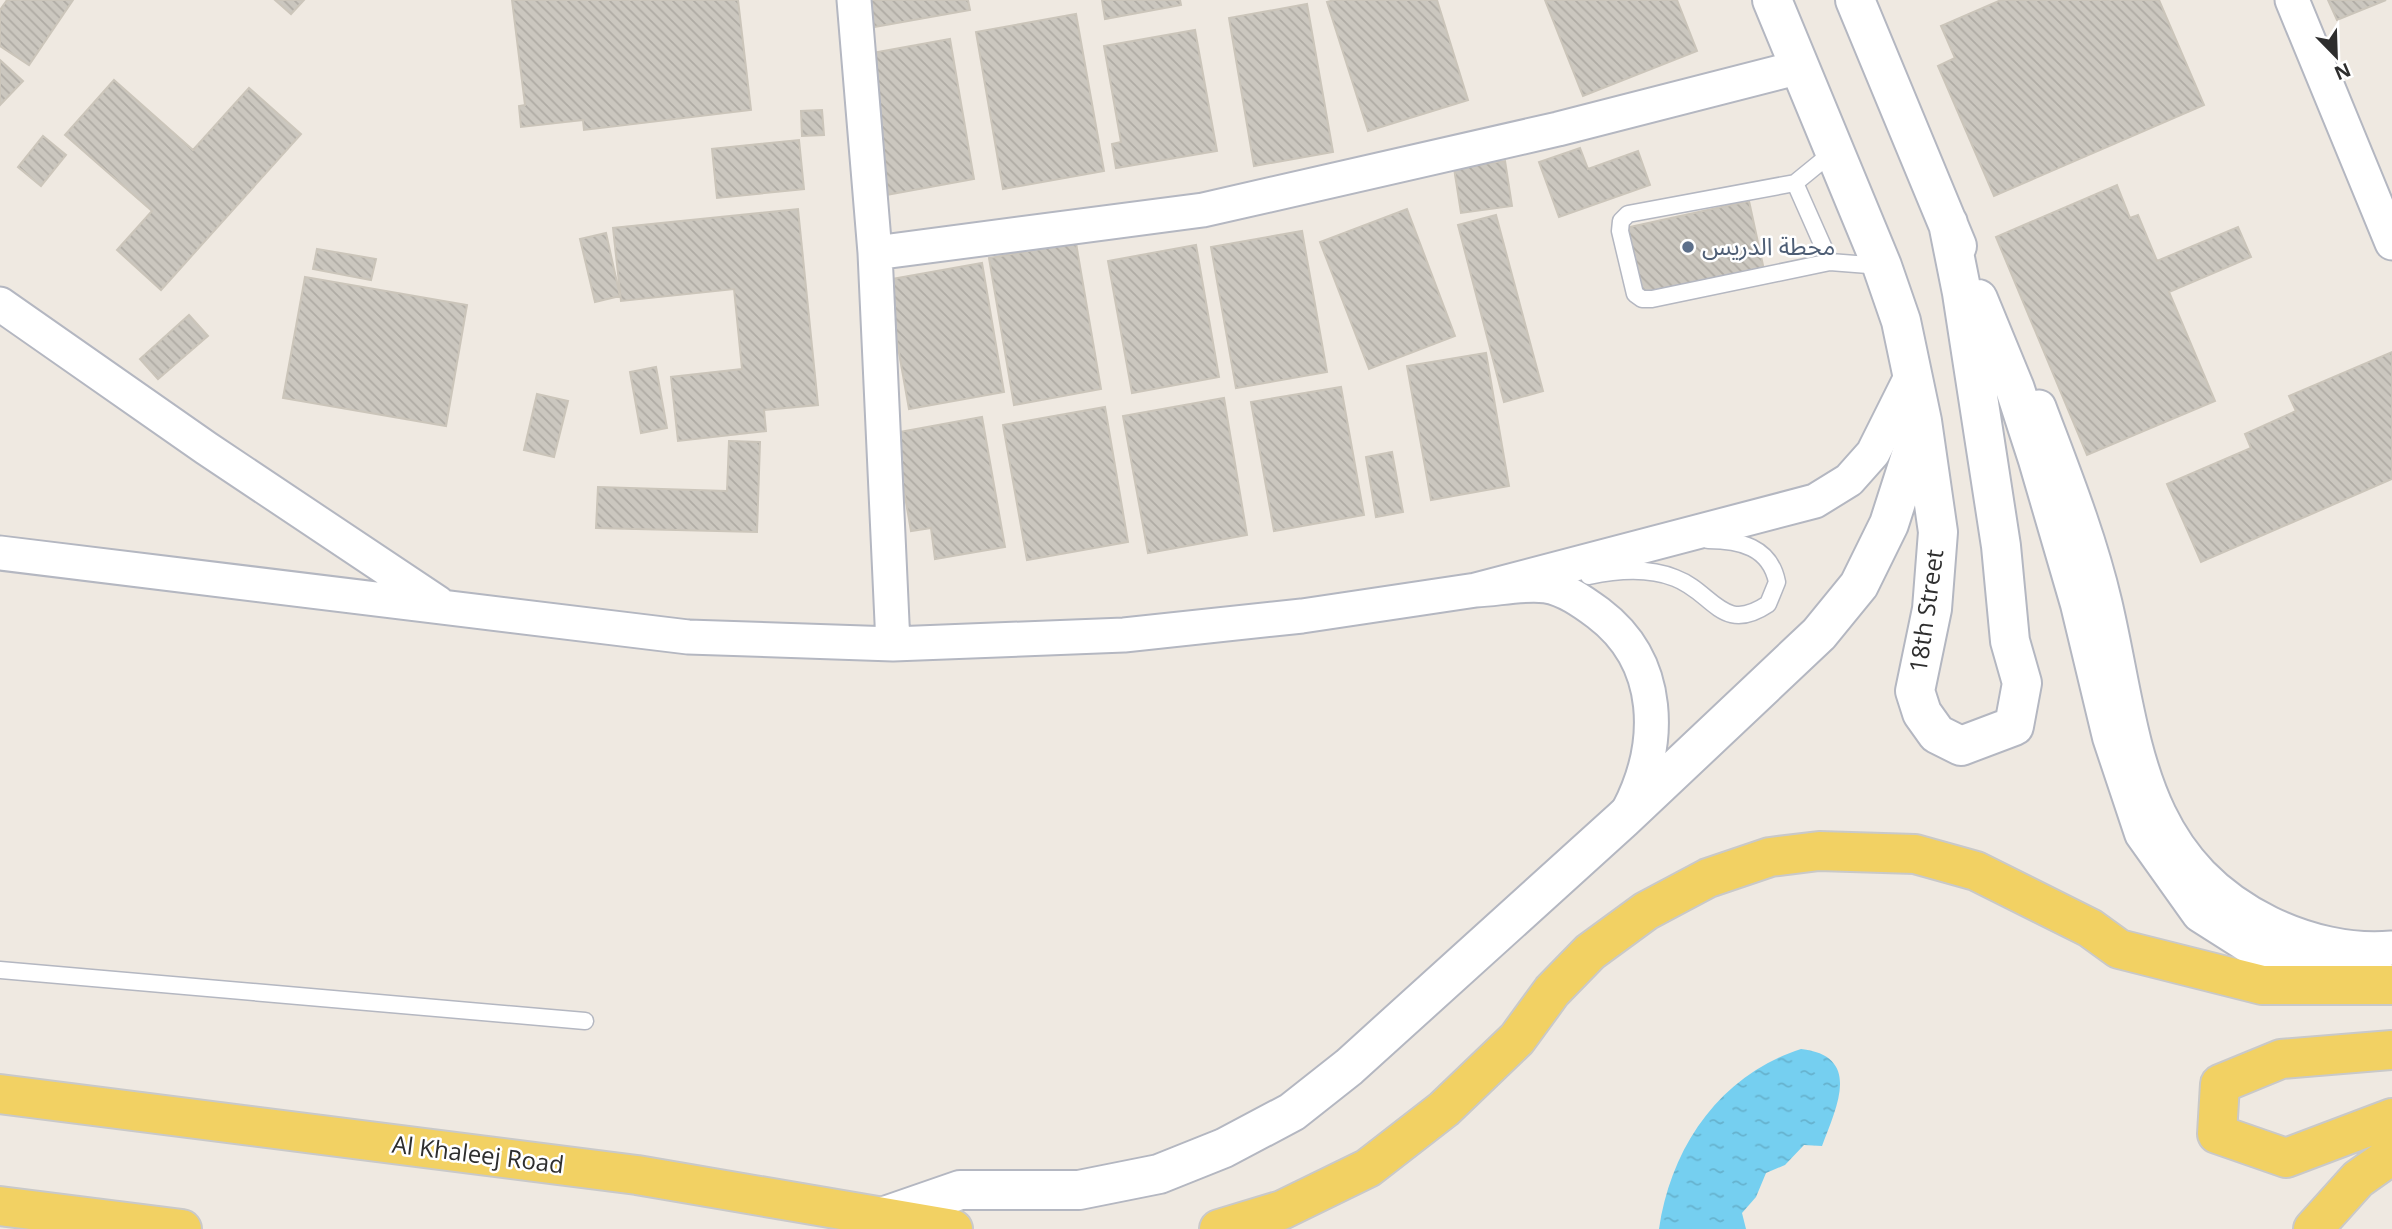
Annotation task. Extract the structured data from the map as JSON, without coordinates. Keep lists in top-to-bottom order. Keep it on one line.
{"streets":{"main road":["Al Khaleej Road"],"street":["18th Street"]},"places":["محطة الدريس"],"north":"bottom right"}
